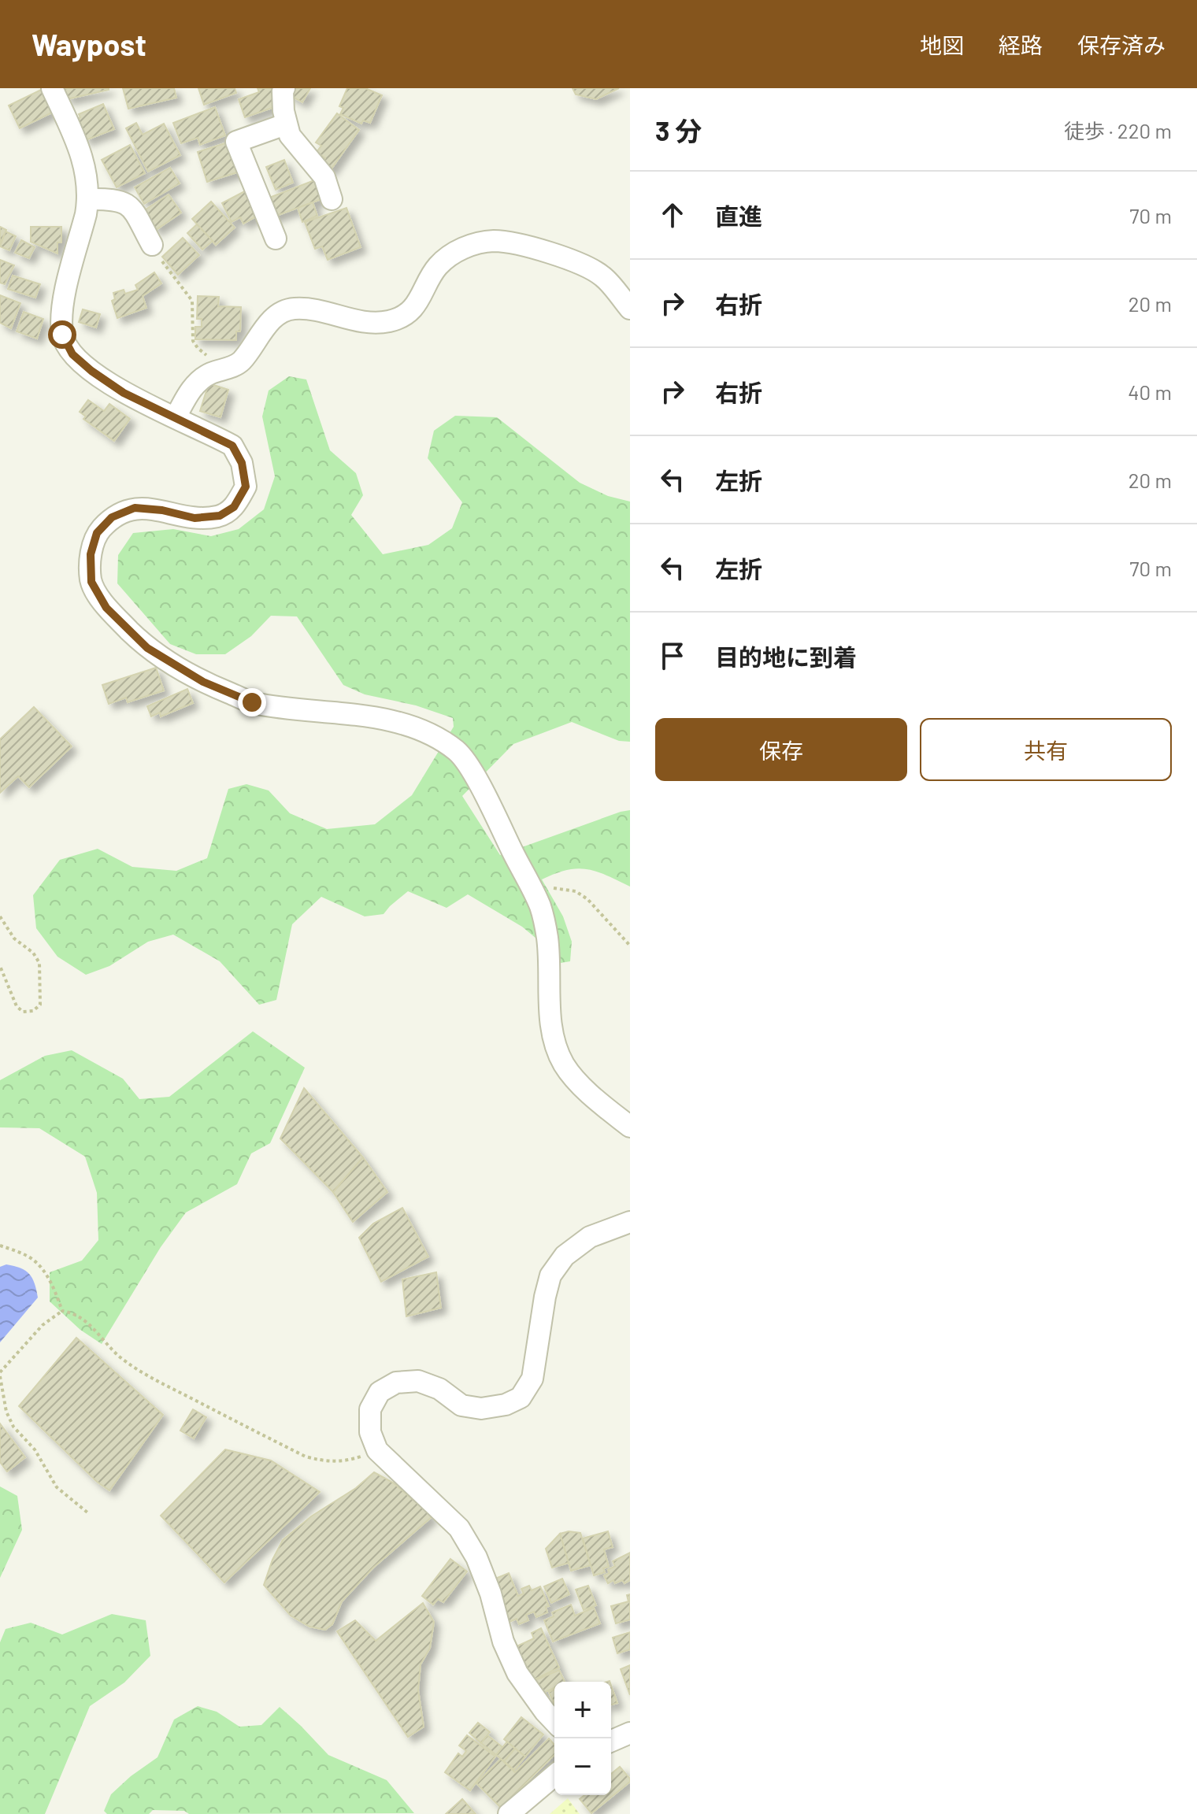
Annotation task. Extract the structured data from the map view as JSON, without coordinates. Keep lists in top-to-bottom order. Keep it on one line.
{"page":{"header":"Waypost","nav":["地図","経路","保存済み"],"heading":["3 分","徒歩 · 220 m"],"list":[["直進","70 m"],["右折","20 m"],["右折","40 m"],["左折","20 m"],["左折","70 m"],"目的地に到着"],"buttons":["保存","共有"],"map_buttons":["+","−"]}}
